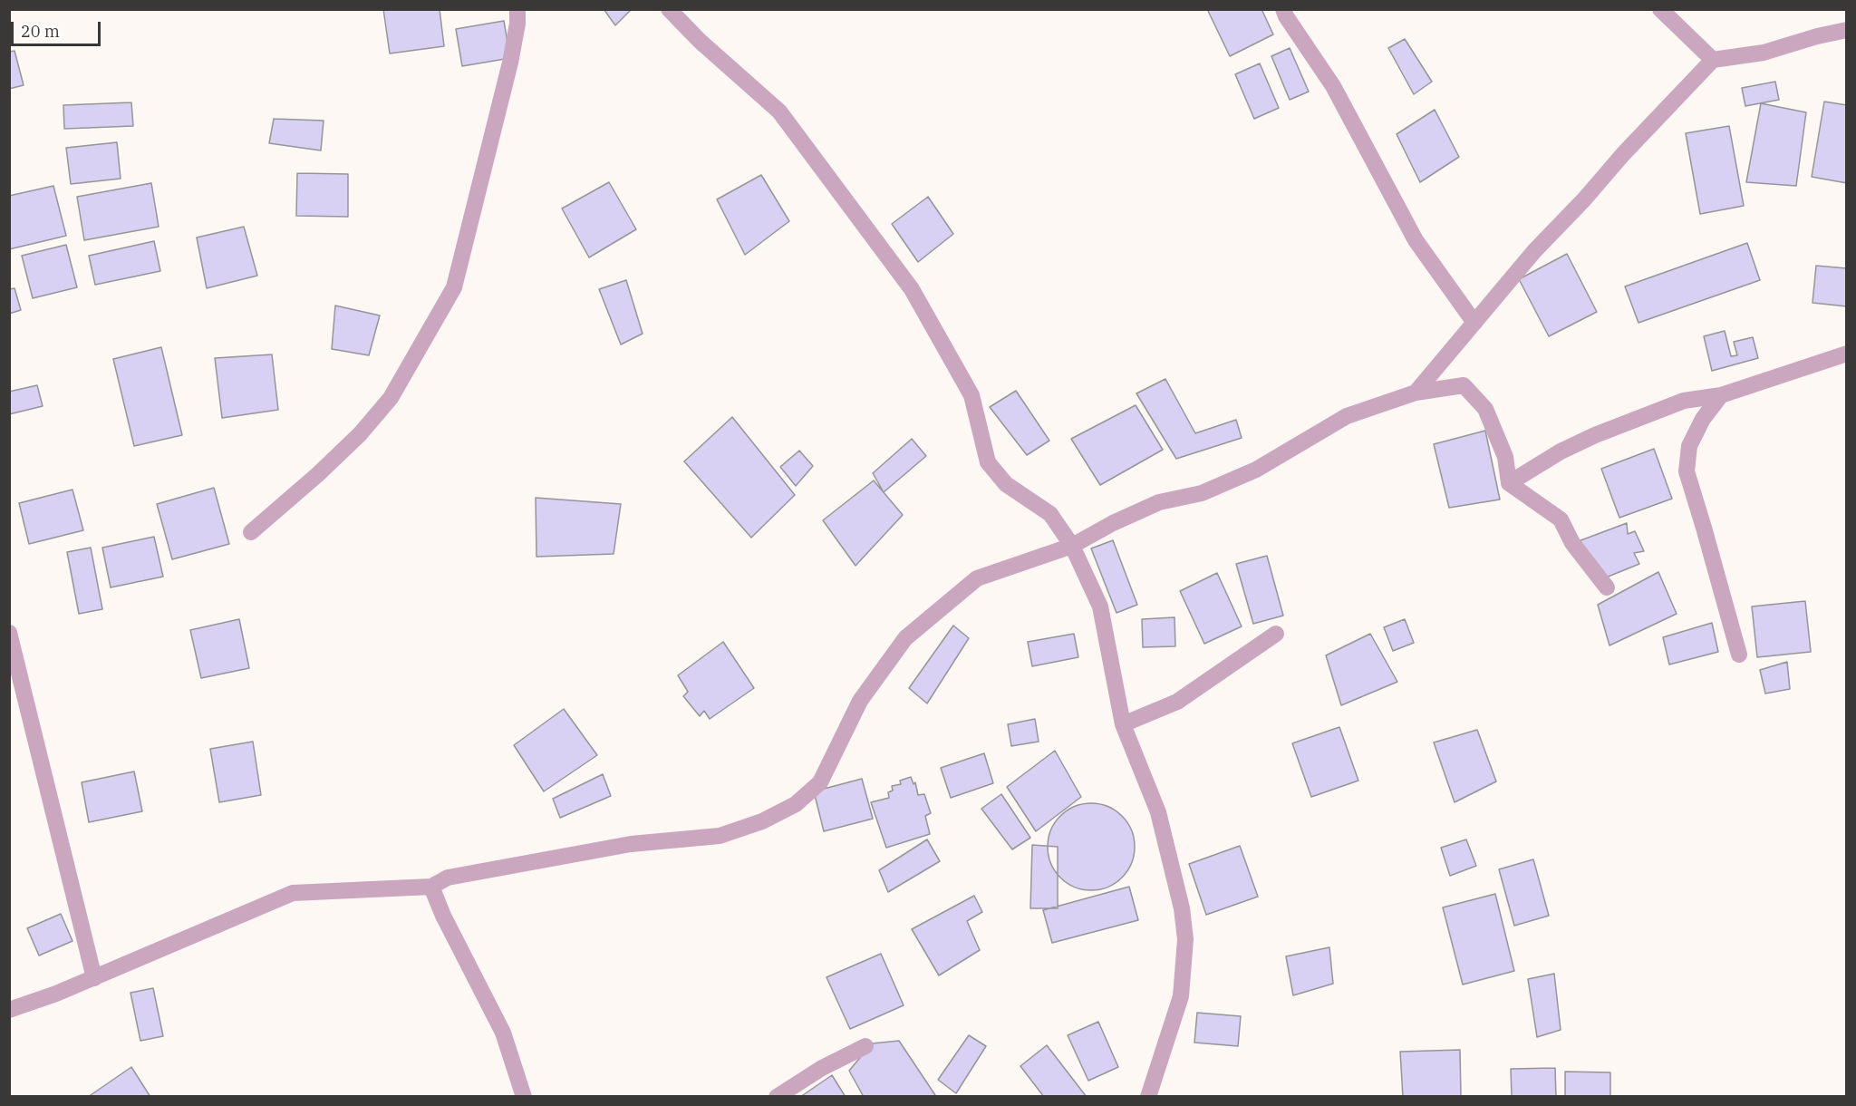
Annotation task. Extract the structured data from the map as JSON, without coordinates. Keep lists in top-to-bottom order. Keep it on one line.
{"scale_bar":"20 m"}
